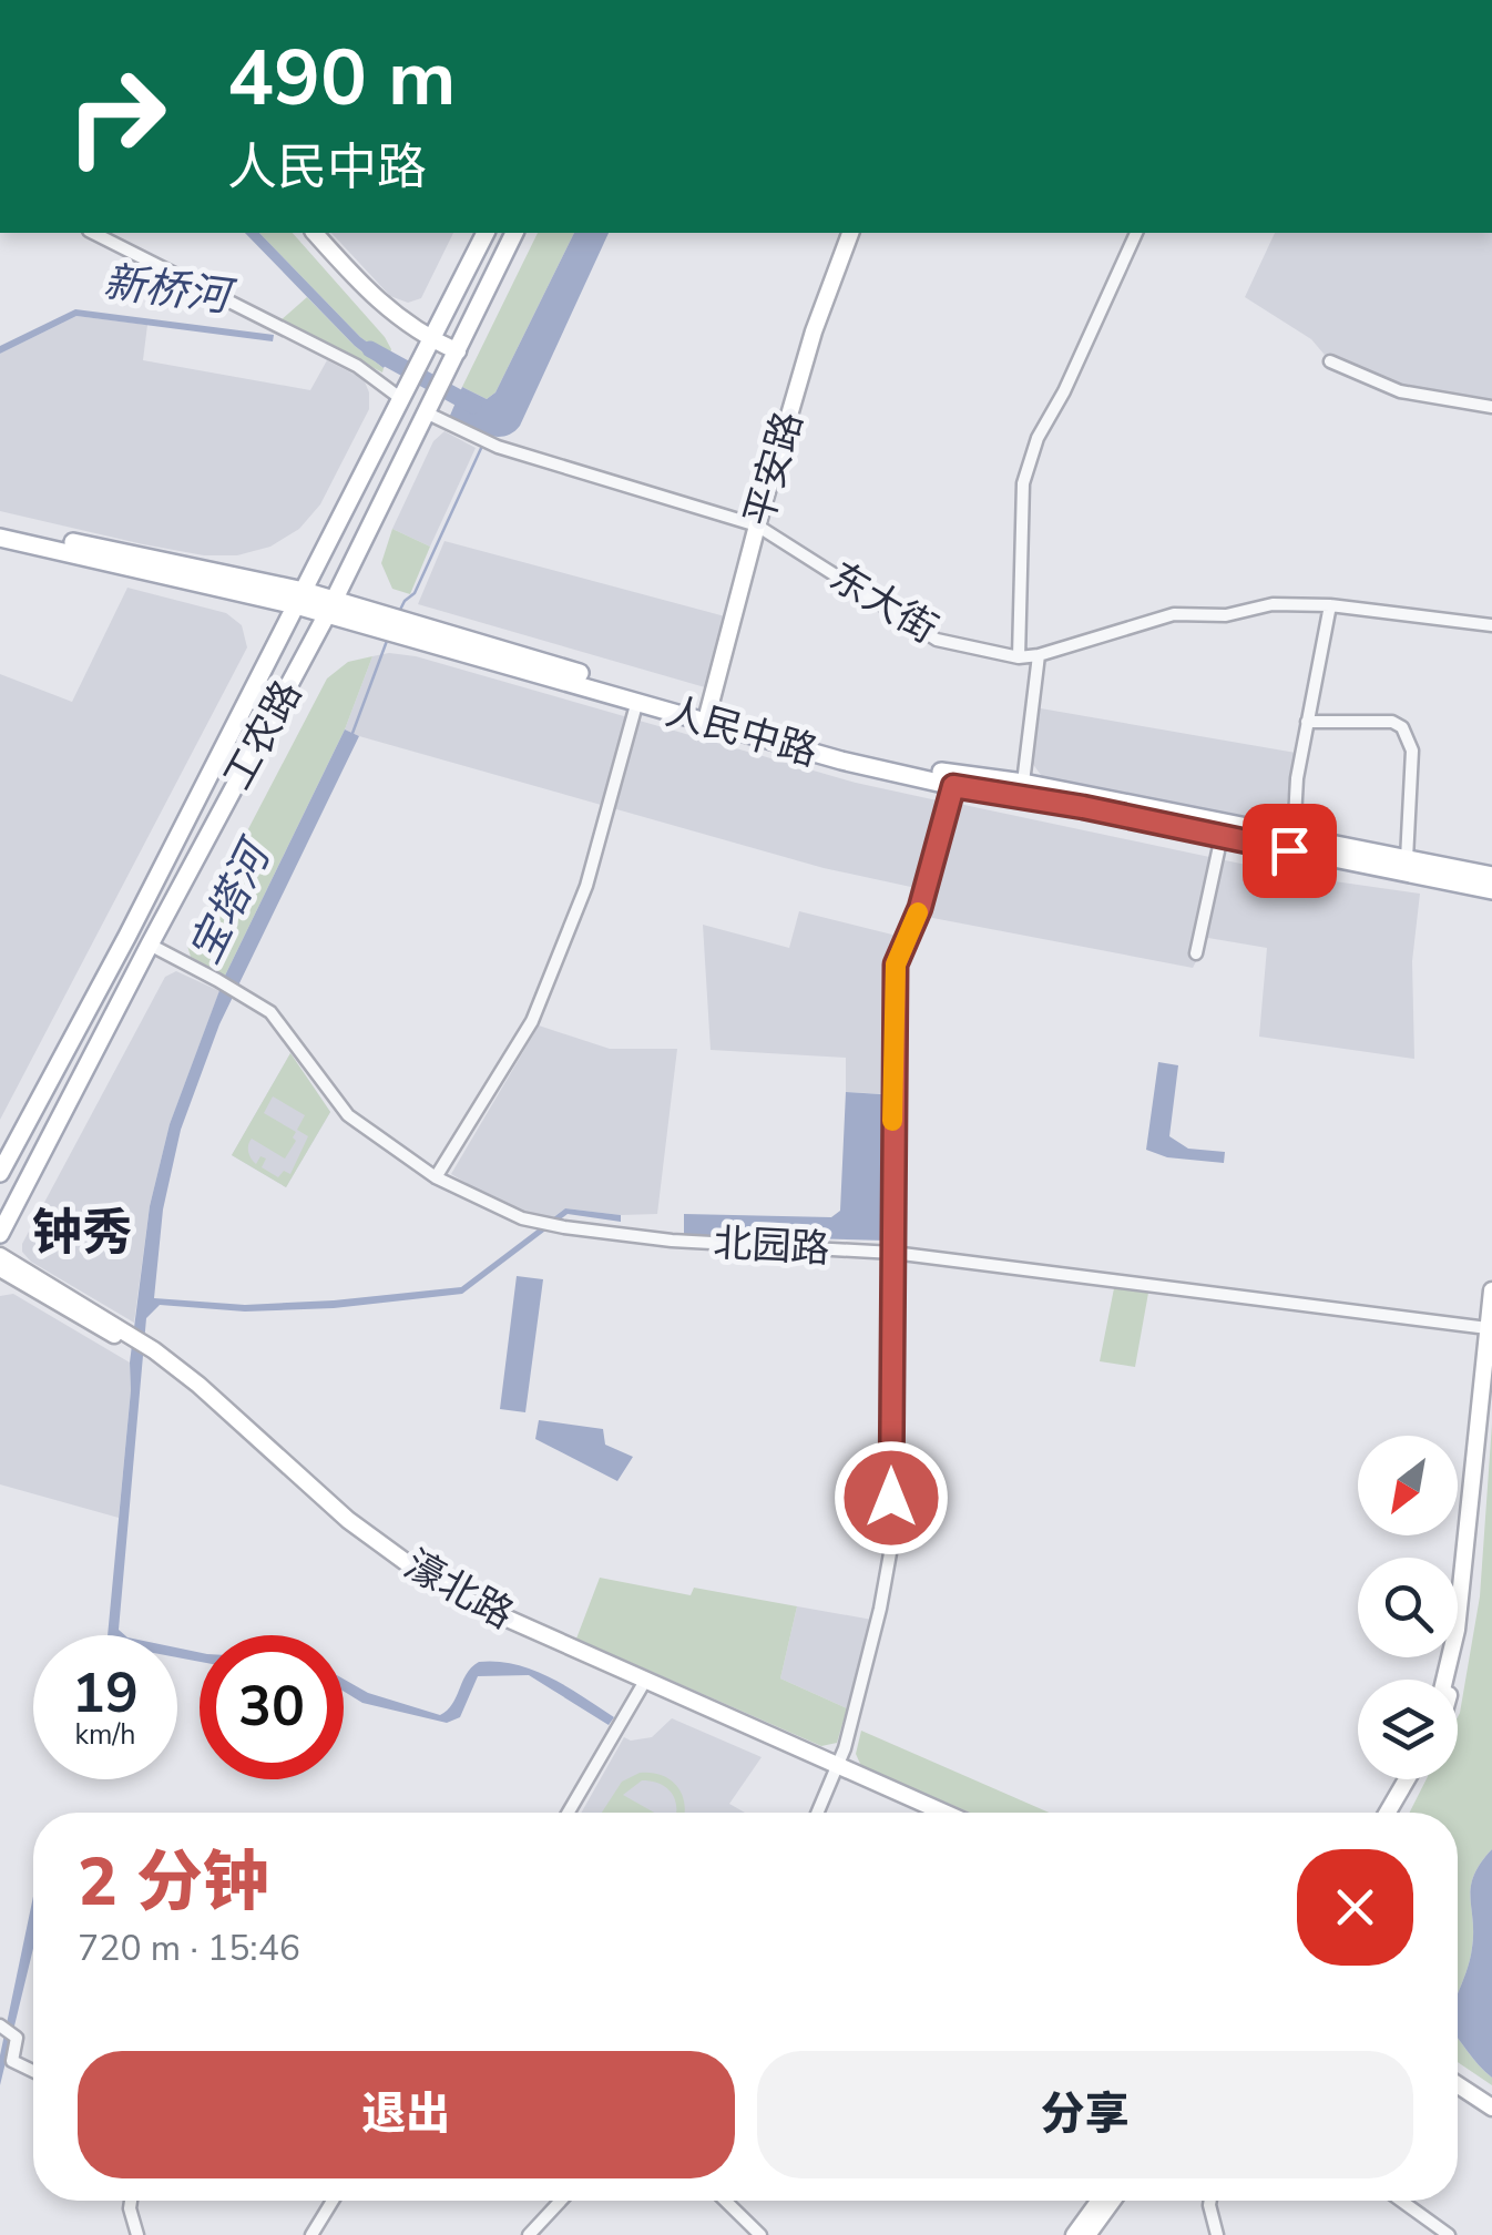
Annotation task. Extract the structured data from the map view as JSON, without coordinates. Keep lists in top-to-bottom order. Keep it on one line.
{"streets":{"main road":["人民中路","工农路"],"street":["平安路","东大街","北园路","濠北路"]},"crossings":[["平安路","东大街"],["平安路","人民中路"],["东大街","工农路"],["人民中路","工农路"],["工农路","北园路"]],"districts":["钟秀"],"water":["新桥河","宝塔河"],"north":"bottom left","page":{"turn":["490 m","人民中路"],"speed":"19 km/h","limit":"30","heading":["2 分钟","720 m · 15:46"],"buttons":["退出","分享"]}}
